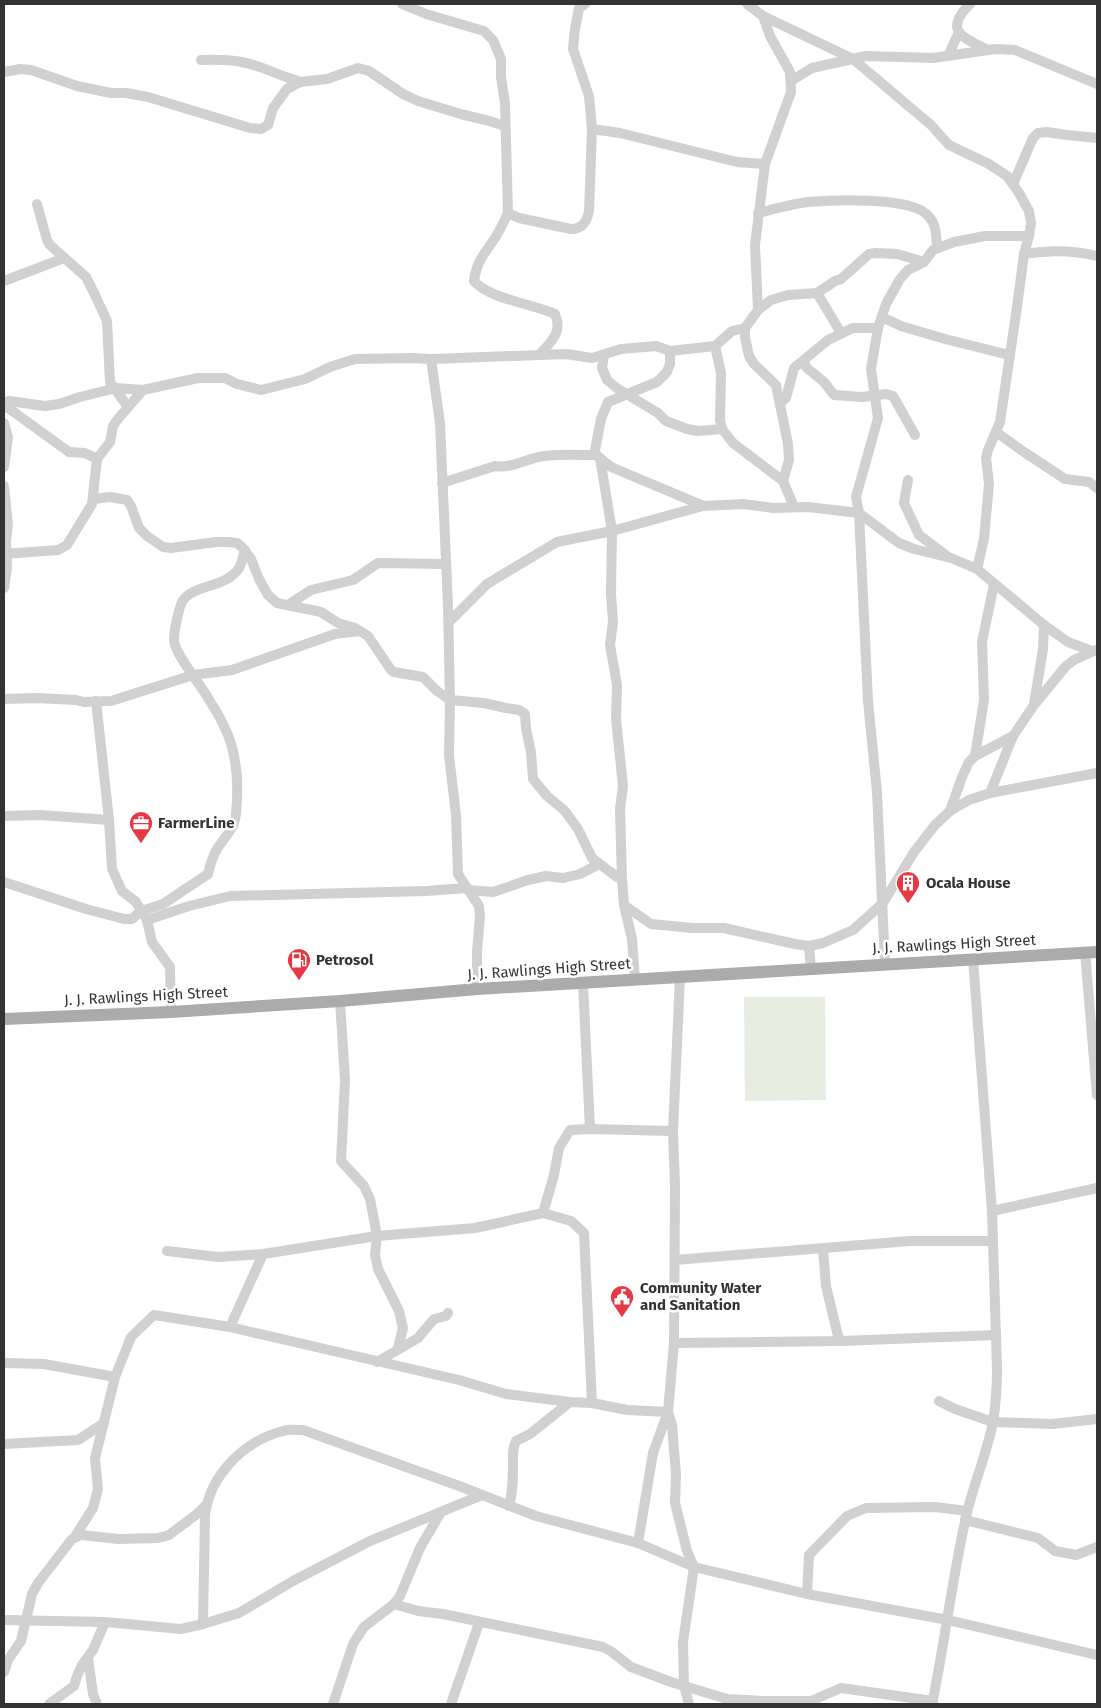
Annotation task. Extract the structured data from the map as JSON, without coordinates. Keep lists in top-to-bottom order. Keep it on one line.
{"streets":{"main road":["J. J. Rawlings High Street"]},"places":{"office":["FarmerLine"],"building":["Ocala House"],"fuel station":["Petrosol"],"public building":["Community Water and Sanitation"]}}
